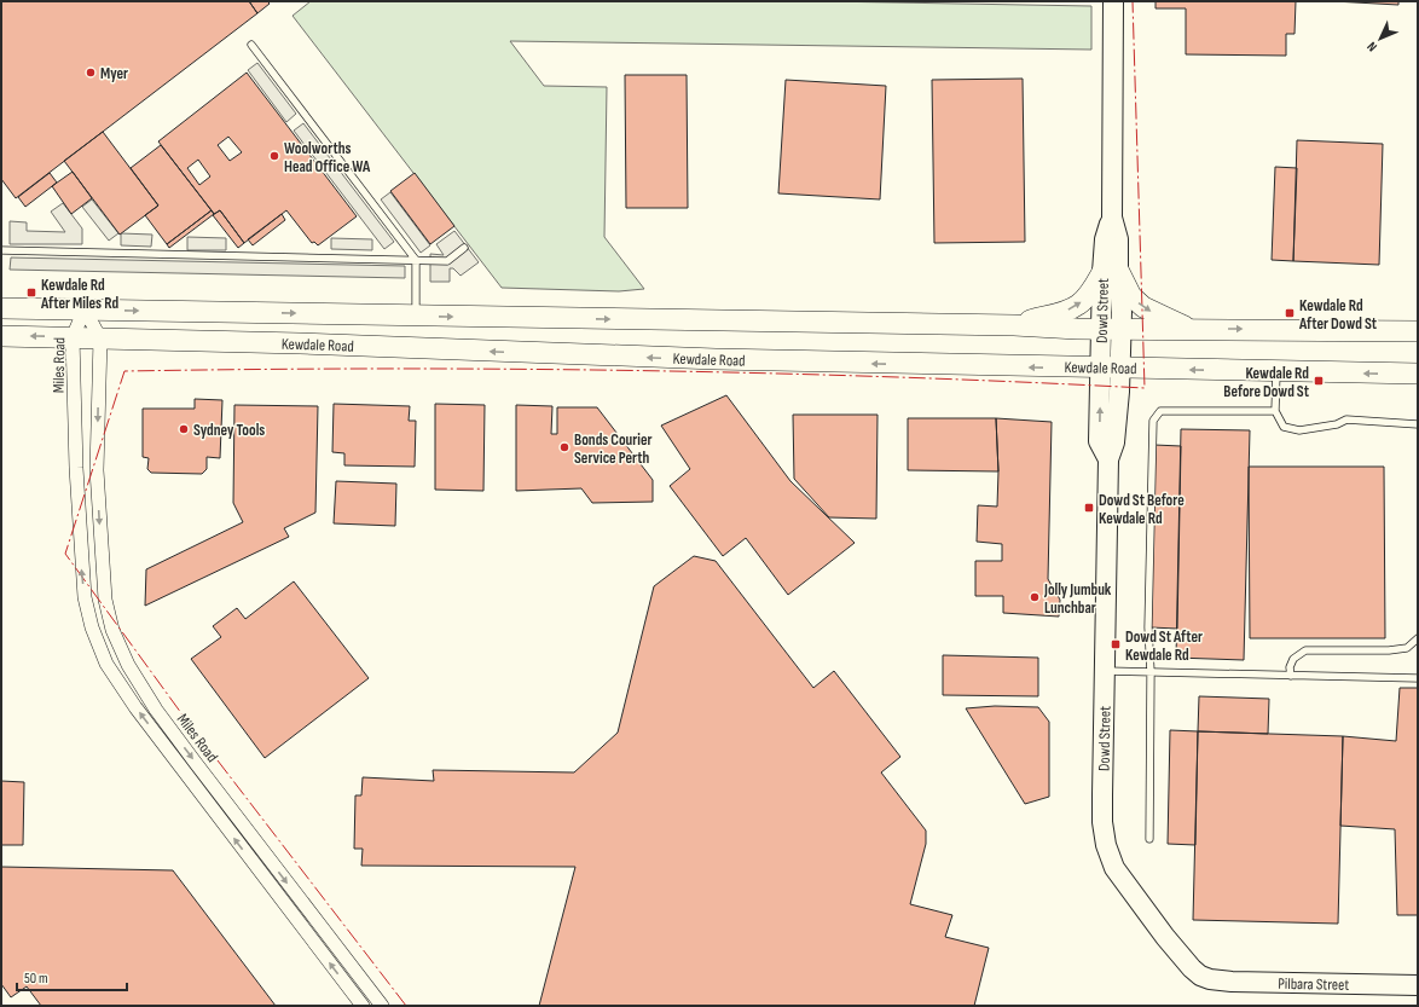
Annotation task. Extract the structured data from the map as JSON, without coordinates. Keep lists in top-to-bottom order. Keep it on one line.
{"streets":{"main road":["Dowd Street","Kewdale Road","Pilbara Street"],"street":["Miles Road"]},"crossings":[["Dowd Street","Kewdale Road"],["Dowd Street","Pilbara Street"],["Kewdale Road","Miles Road"]],"places":{"other":["Myer","Woolworths Head Office WA","Sydney Tools","Bonds Courier Service Perth","Jolly Jumbuk Lunchbar"],"transit":["Kewdale Rd After Miles Rd","Kewdale Rd After Dowd St","Kewdale Rd Before Dowd St","Dowd St Before Kewdale Rd","Dowd St After Kewdale Rd"]},"scale_bar":"50 m","north":"bottom left"}
